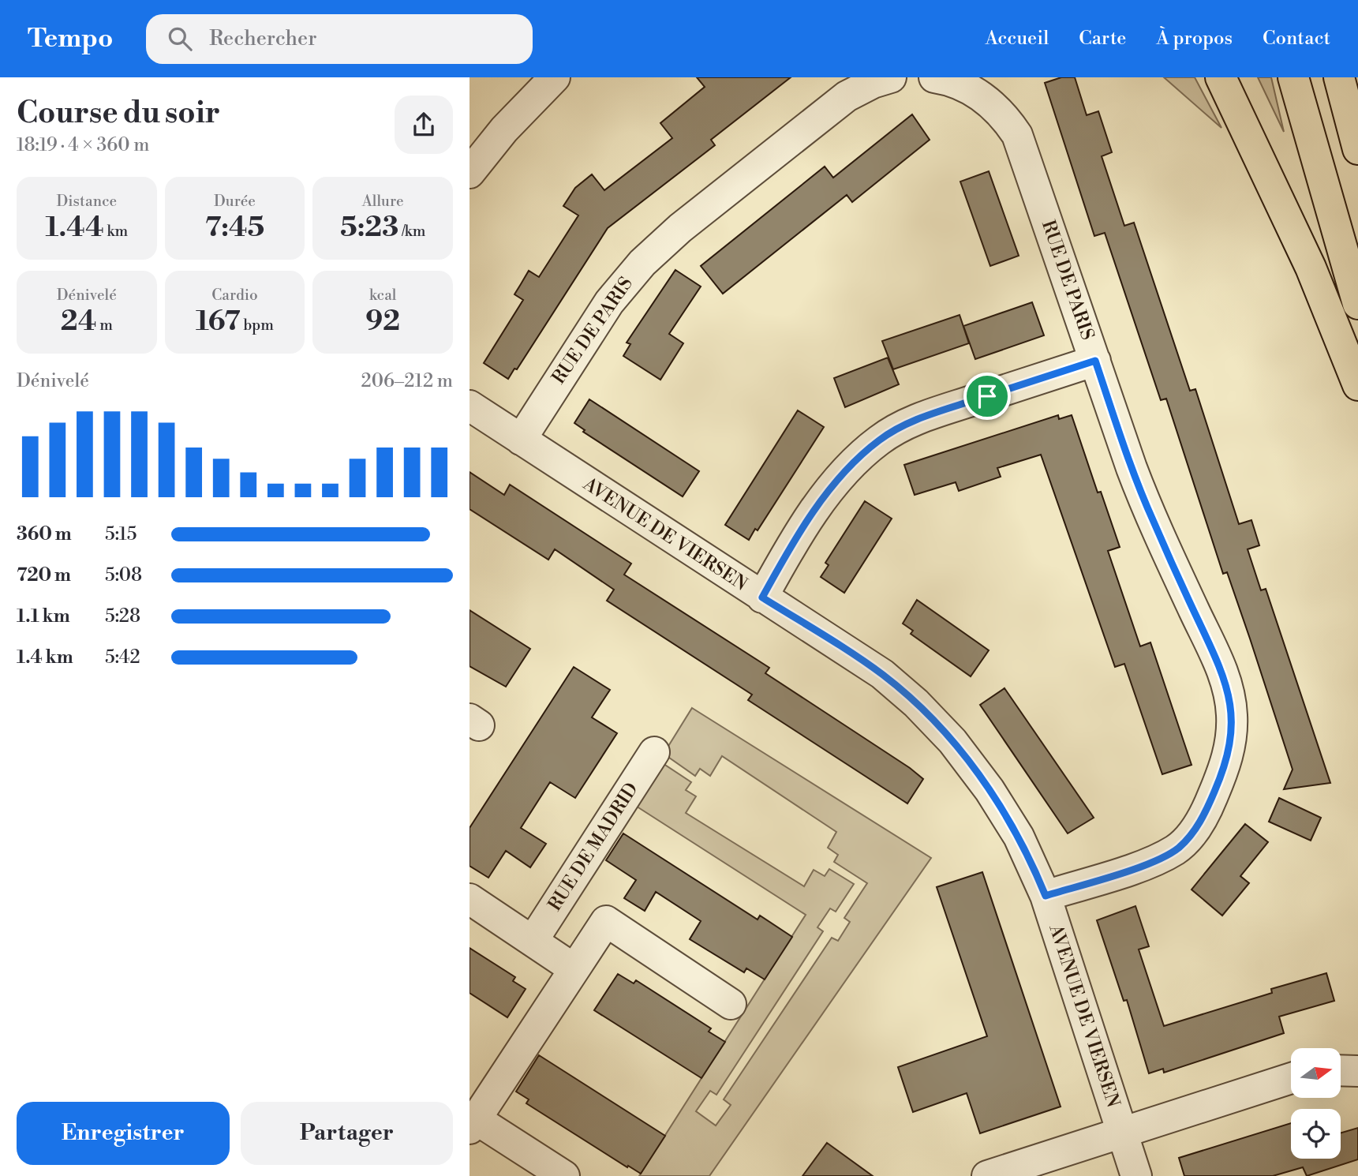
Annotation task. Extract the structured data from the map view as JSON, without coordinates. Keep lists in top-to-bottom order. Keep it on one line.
{"streets":{"street":["RUE DE PARIS","AVENUE DE VIERSEN","RUE DE MADRID"]},"crossings":[["RUE DE PARIS","AVENUE DE VIERSEN"]],"north":"right","page":{"header":"Tempo","search":"Rechercher","nav":["Accueil","Carte","À propos","Contact"],"heading":["Course du soir","18:19 · 4 × 360 m"],"stats":[["Distance","1.44 km"],["Durée","7:45"],["Allure","5:23 /km"],["Dénivelé","24 m"],["Cardio","167 bpm"],["kcal","92"]],"chart":["Dénivelé","206–212 m"],"list":[{"name":"360 m","note":"5:15"},{"name":"720 m","note":"5:08"},{"name":"1.1 km","note":"5:28"},{"name":"1.4 km","note":"5:42"}],"buttons":["Enregistrer","Partager"]}}
